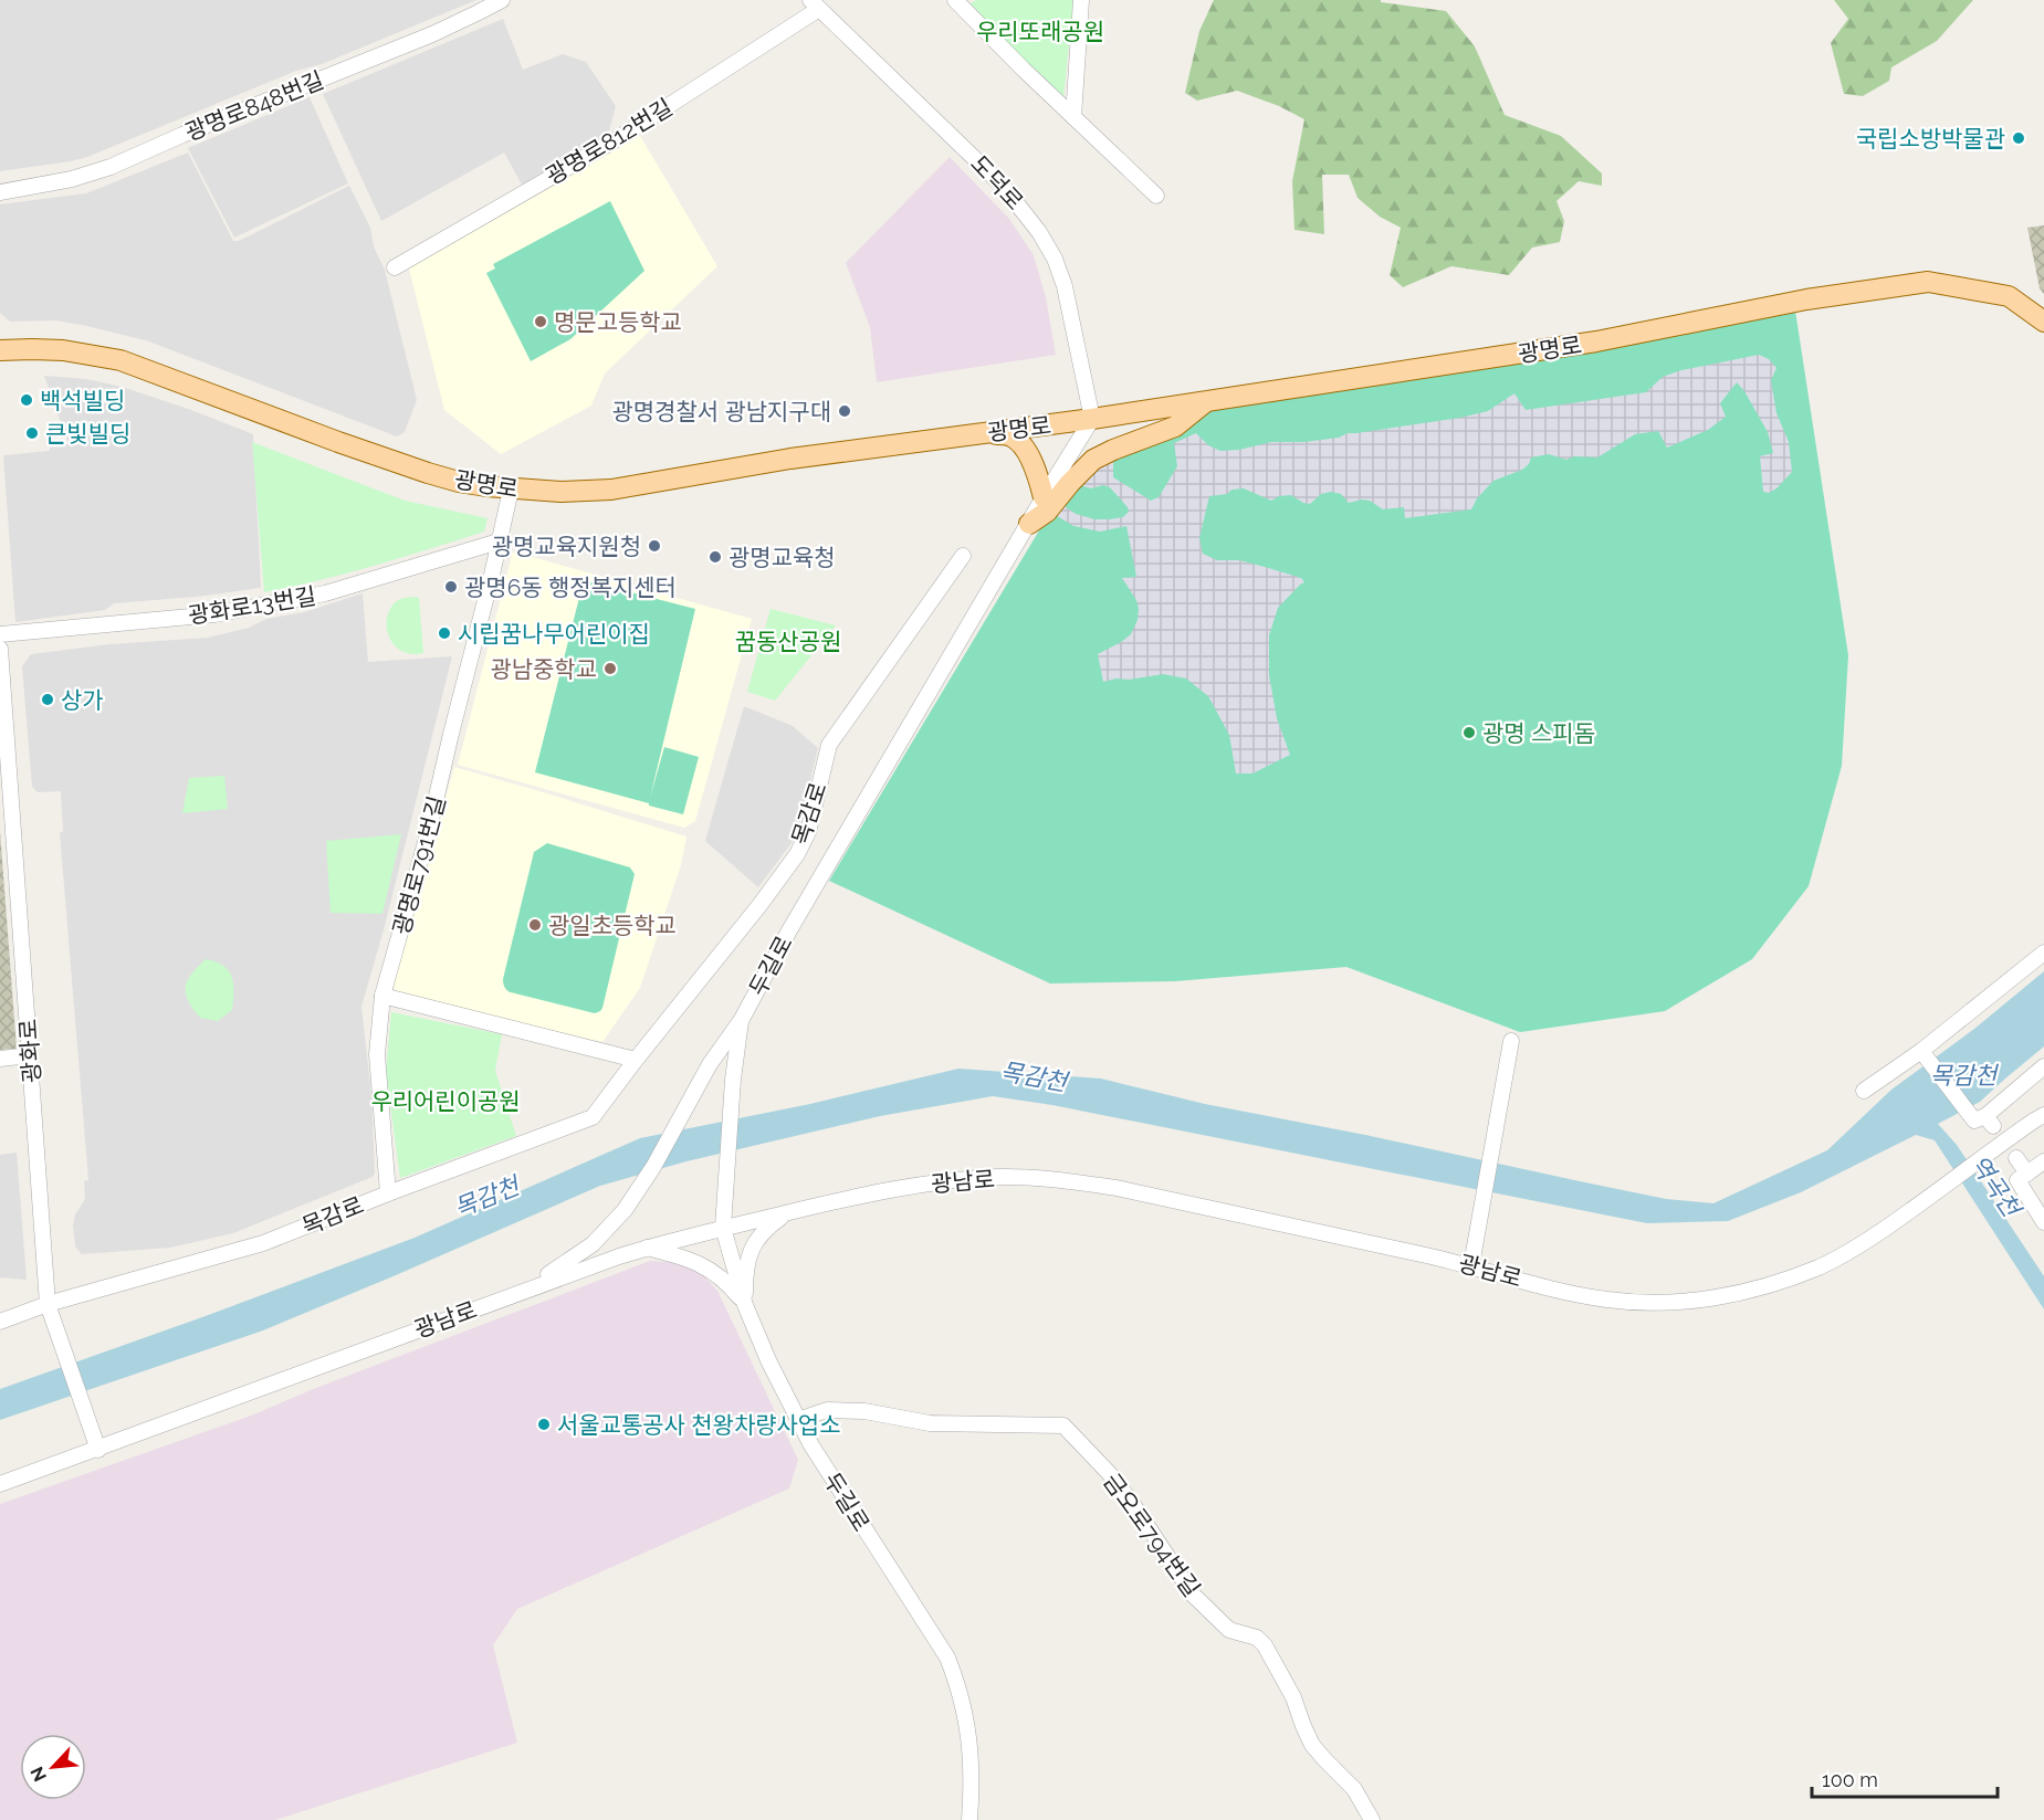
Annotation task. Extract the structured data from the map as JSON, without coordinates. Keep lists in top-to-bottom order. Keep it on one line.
{"streets":{"main road":["광명로"],"street":["광명로848번길","광명로812번길","도덕로","광화로13번길","목감로","광명로791번길","두길로","광화로","광남로","금오로794번길"]},"crossings":[["광명로812번길","도덕로"],["도덕로","광명로"],["도덕로","두길로"],["광명로","광명로791번길"],["광명로","두길로"],["광화로13번길","광명로791번길"],["목감로","광명로791번길"],["목감로","광화로"],["두길로","광남로"],["두길로","금오로794번길"],["광화로","광남로"]],"water":["목감천","역곡천"],"parks":["우리또래공원","꿈동산공원","우리어린이공원"],"places":["국립소방박물관","명문고등학교","백석빌딩","광명경찰서 광남지구대","큰빛빌딩","광명교육지원청","광명교육청","광명6동 행정복지센터","시립꿈나무어린이집","광남중학교","상가","광명 스피돔","광일초등학교","서울교통공사 천왕차량사업소"],"scale_bar":"100 m","north":"bottom left"}
